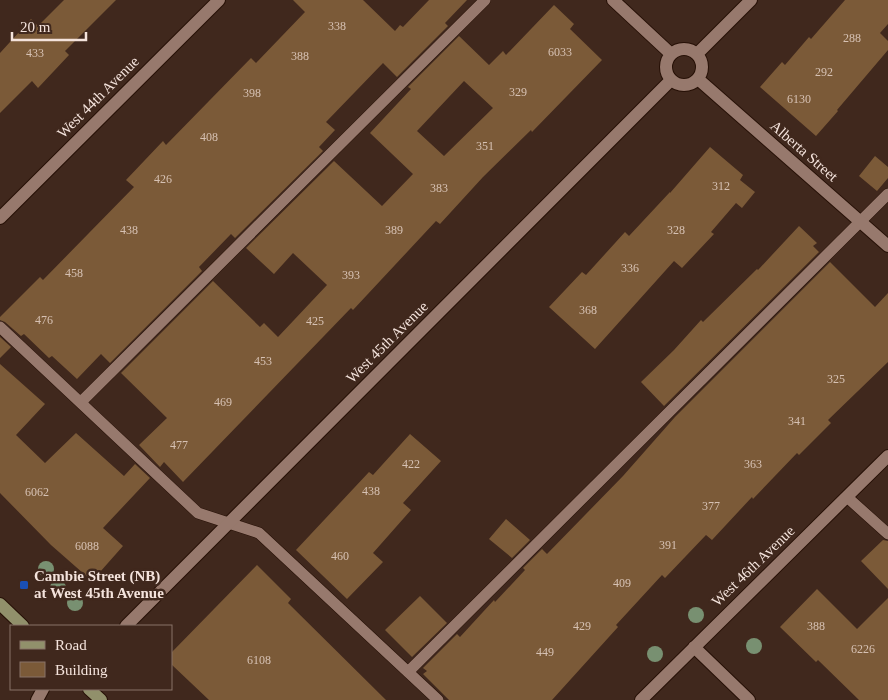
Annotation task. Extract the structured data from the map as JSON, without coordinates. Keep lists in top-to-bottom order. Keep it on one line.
{"streets":{"street":["West 44th Avenue","Alberta Street","West 45th Avenue","West 46th Avenue"]},"crossings":[["Alberta Street","West 45th Avenue"]],"places":{"transit":["Cambie Street (NB) at West 45th Avenue"]},"house_numbers":["338","288","6033","433","388","292","329","398","6130","408","351","426","312","383","438","389","328","336","458","393","368","476","425","453","325","469","341","477","422","363","438","6062","377","391","6088","460","409","429","388","6226","449","6108"],"legend":["Road","Building"],"scale_bar":"20 m"}
